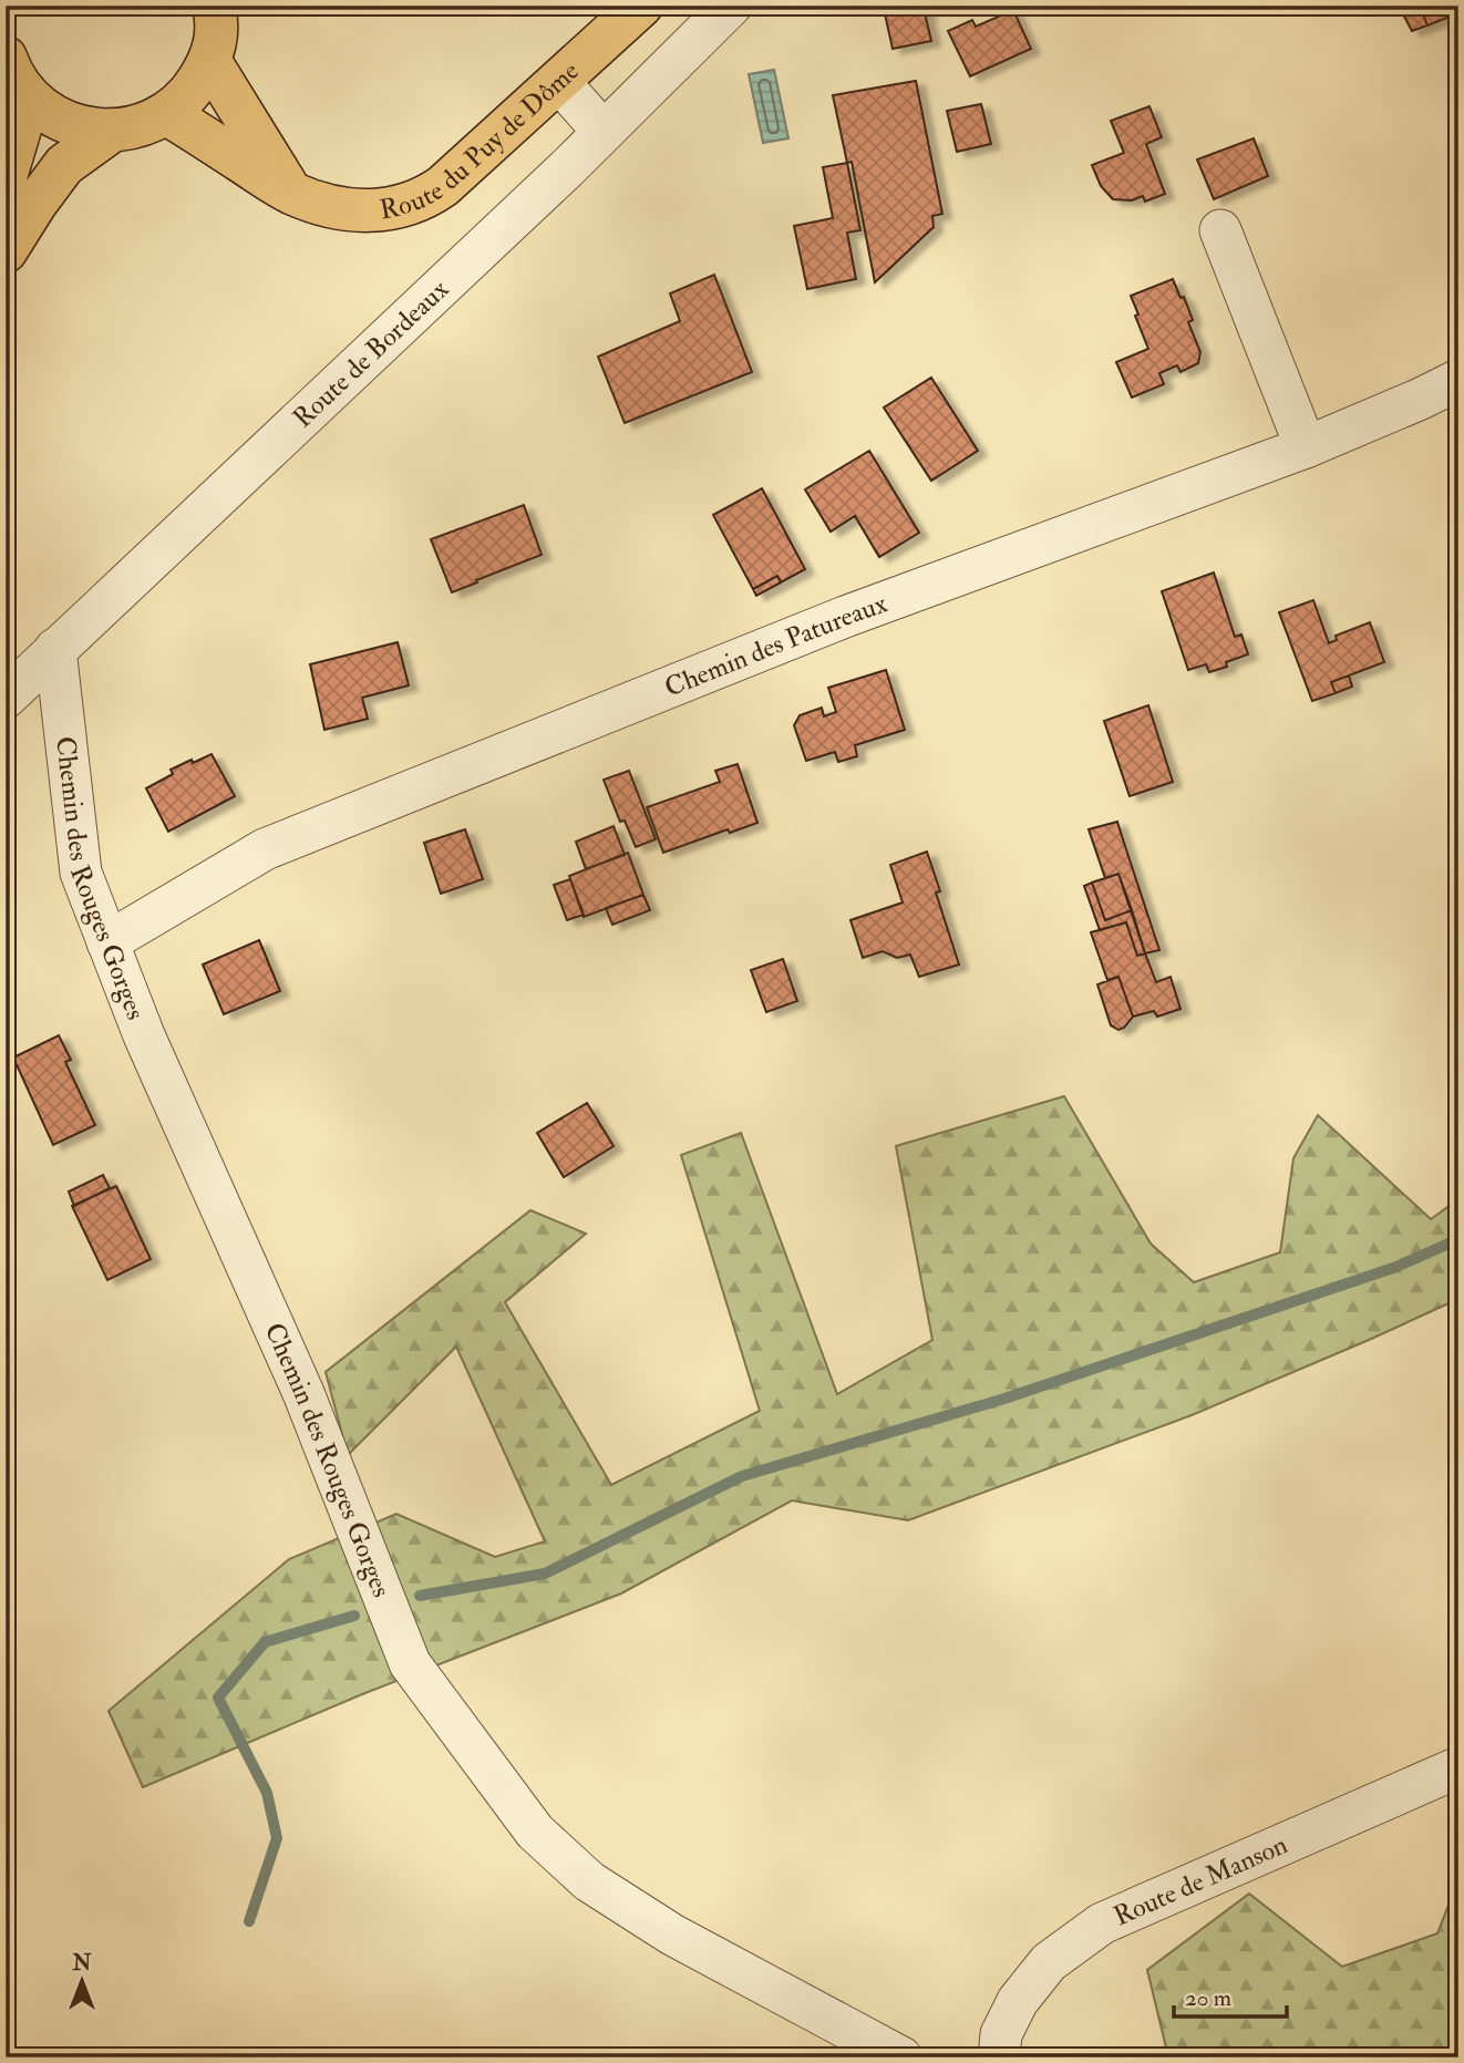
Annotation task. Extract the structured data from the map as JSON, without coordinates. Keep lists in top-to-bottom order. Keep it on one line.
{"streets":{"main road":["Route du Puy de Dôme"],"street":["Route de Bordeaux","Chemin des Patureaux","Chemin des Rouges Gorges","Route de Manson"]},"crossings":[["Route de Bordeaux","Chemin des Rouges Gorges"],["Chemin des Patureaux","Chemin des Rouges Gorges"]],"scale_bar":"20 m","north":"top"}
